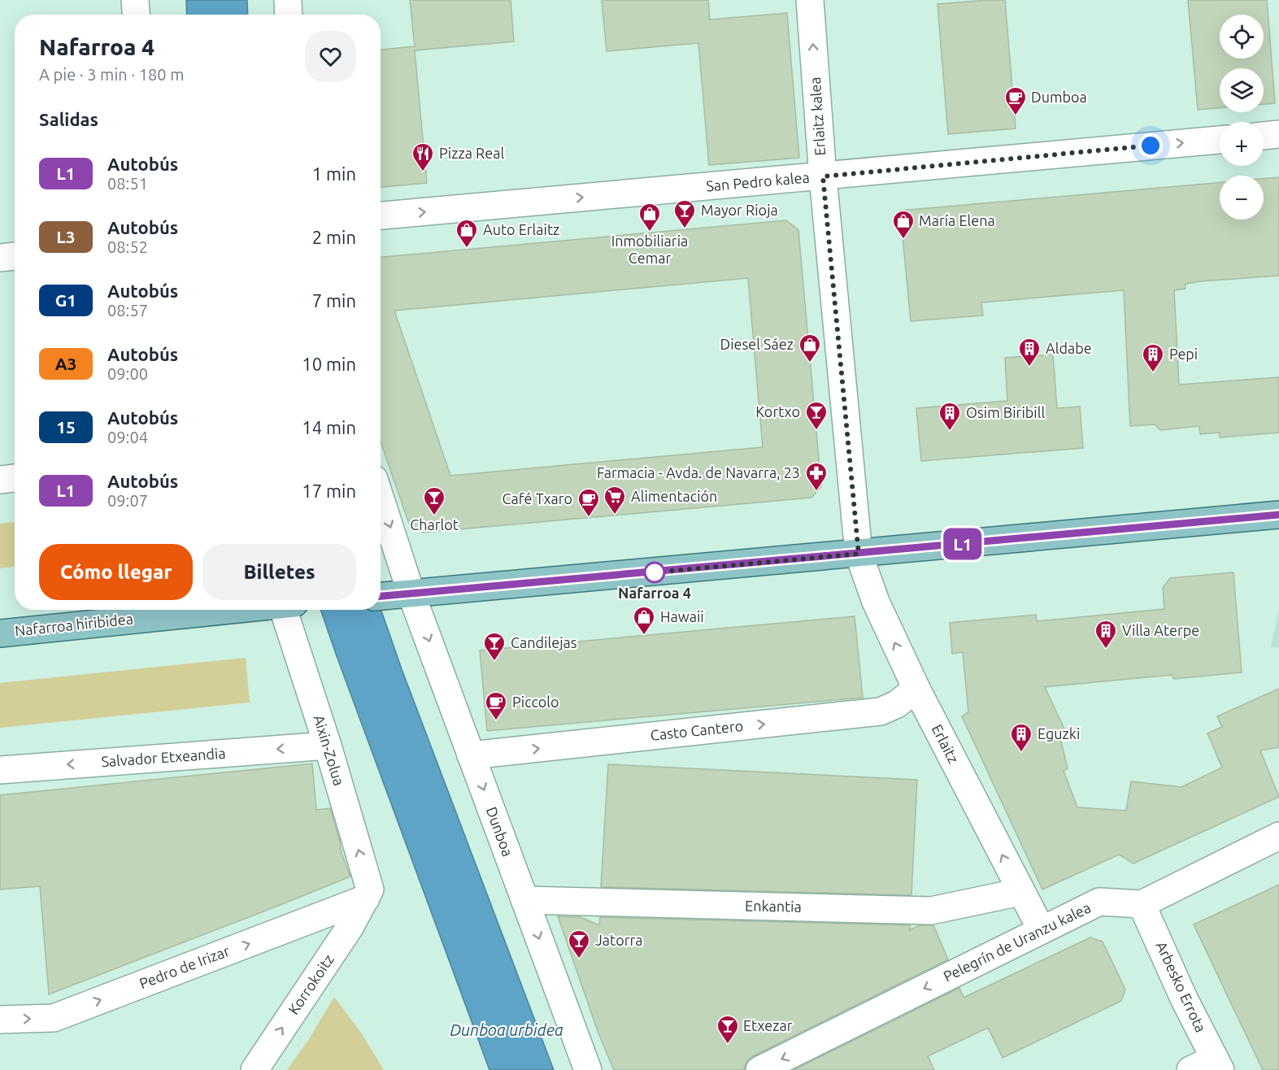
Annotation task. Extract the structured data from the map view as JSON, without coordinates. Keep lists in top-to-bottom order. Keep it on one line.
{"streets":{"main road":["Nafarroa hiribidea"],"street":["Erlaitz kalea","San Pedro kalea","Casto Cantero","Erlaitz","Aixin-Zolua","Salvador Etxeandia","Dunboa","Enkantia","Pelegrín de Uranzu kalea","Pedro de Irizar","Korrokoitz","Arbesko Errota"]},"crossings":[["Erlaitz kalea","San Pedro kalea"],["Erlaitz kalea","Erlaitz"],["Casto Cantero","Erlaitz"],["Casto Cantero","Dunboa"],["Erlaitz","Enkantia"],["Erlaitz","Pelegrín de Uranzu kalea"],["Aixin-Zolua","Salvador Etxeandia"],["Aixin-Zolua","Pedro de Irizar"],["Aixin-Zolua","Korrokoitz"],["Dunboa","Enkantia"],["Pelegrín de Uranzu kalea","Arbesko Errota"],["Pedro de Irizar","Korrokoitz"]],"one_way":["San Pedro kalea","Casto Cantero","Erlaitz","Aixin-Zolua","Salvador Etxeandia","Dunboa","Pelegrín de Uranzu kalea","Pedro de Irizar","Korrokoitz"],"water":["Dunboa urbidea"],"places":{"cafe":["Dumboa","Café Txaro","Piccolo"],"restaurant":["Pizza Real"],"bar":["Mayor Rioja","Kortxo","Charlot","Candilejas","Jatorra","Etxezar"],"shop":["Inmobiliaria Cemar","María Elena","Auto Erlaitz","Diesel Sáez","Hawaii"],"building":["Aldabe","Pepi","Osim Biribill","Villa Aterpe","Eguzki"],"pharmacy":["Farmacia - Avda. de Navarra, 23"],"supermarket":["Alimentación"],"other":["Nafarroa 4"]},"lines":["bus line L1"],"page":{"on_map":"L1","map_buttons":["+","−"],"heading":[["Nafarroa 4","A pie · 3 min · 180 m"],"Salidas"],"list":[{"mark":"L1","name":"Autobús","note":"08:51","value":"1 min"},{"mark":"L3","name":"Autobús","note":"08:52","value":"2 min"},{"mark":"G1","name":"Autobús","note":"08:57","value":"7 min"},{"mark":"A3","name":"Autobús","note":"09:00","value":"10 min"},{"mark":"15","name":"Autobús","note":"09:04","value":"14 min"},{"mark":"L1","name":"Autobús","note":"09:07","value":"17 min"}],"buttons":["Cómo llegar","Billetes"]}}
